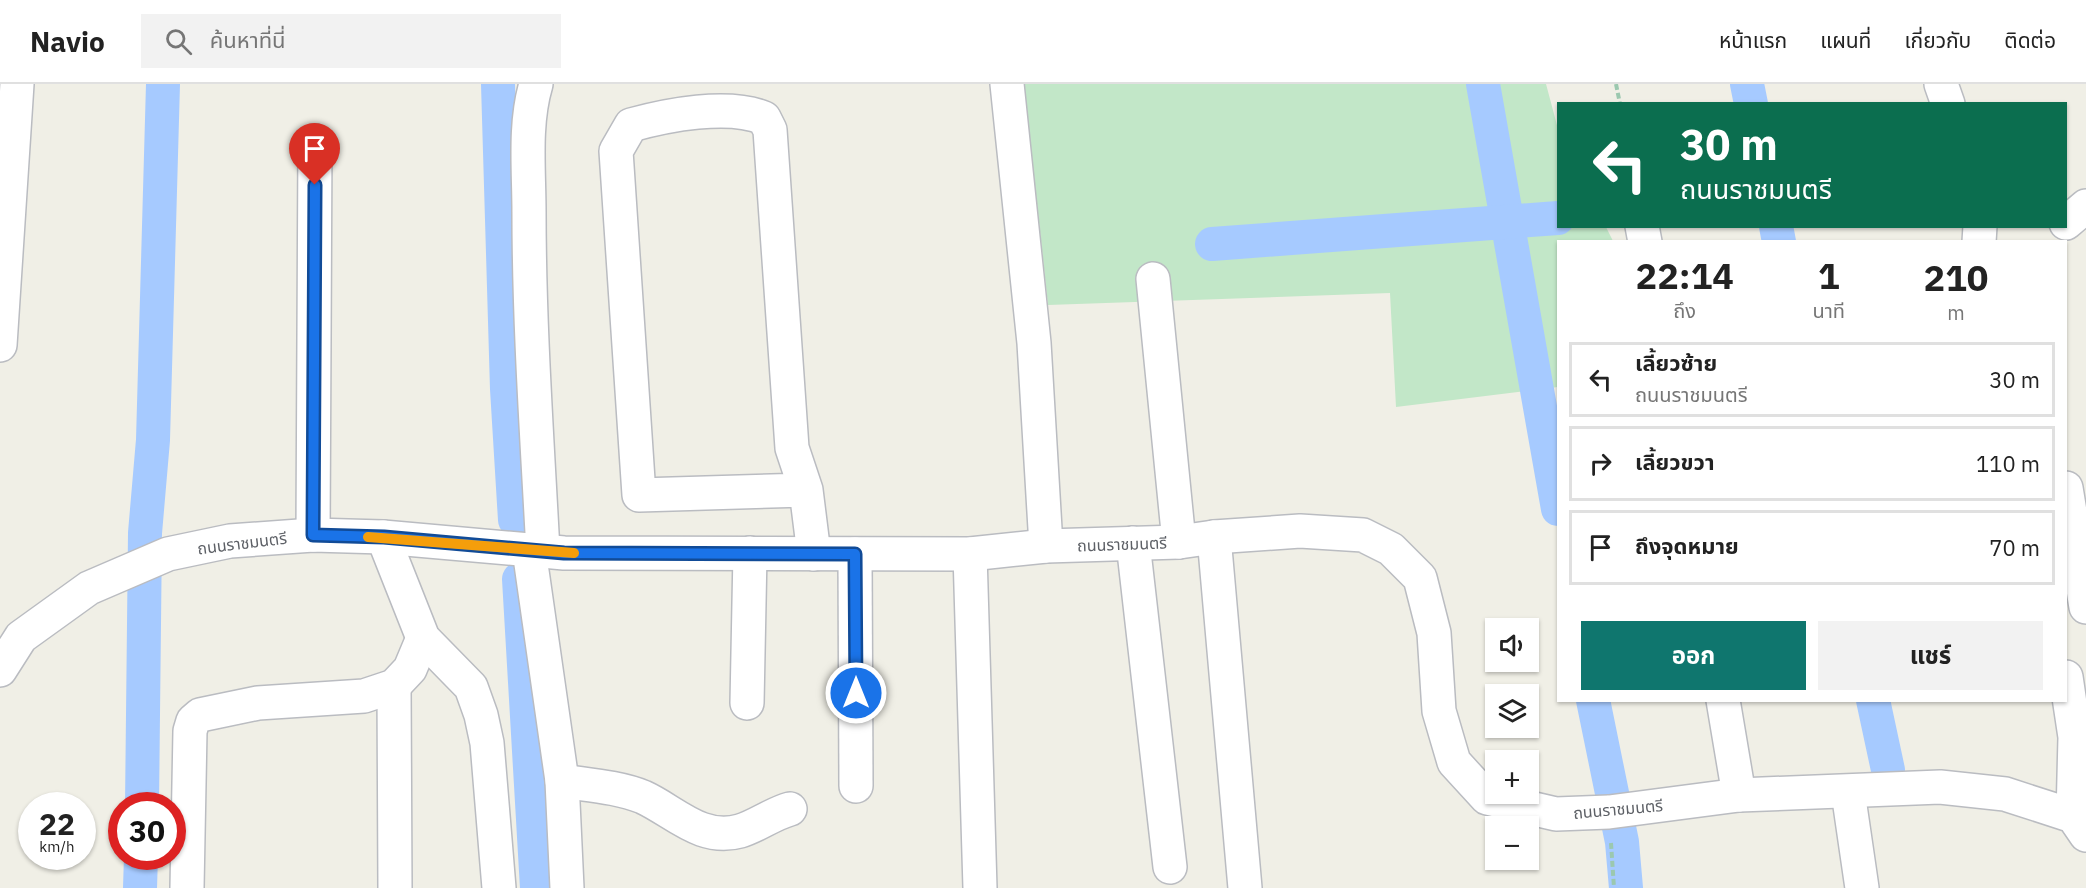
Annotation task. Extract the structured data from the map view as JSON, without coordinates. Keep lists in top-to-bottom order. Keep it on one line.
{"streets":{"street":["ถนนราชมนตรี"]},"page":{"header":"Navio","search":"ค้นหาที่นี่","nav":["หน้าแรก","แผนที่","เกี่ยวกับ","ติดต่อ"],"turn":["30 m","ถนนราชมนตรี"],"eta":["22:14","ถึง","1","นาที","210","m"],"list":[{"name":"เลี้ยวซ้าย","note":"ถนนราชมนตรี","value":"30 m"},{"name":"เลี้ยวขวา","value":"110 m"},{"name":"ถึงจุดหมาย","value":"70 m"}],"buttons":["ออก","แชร์"],"map_buttons":["+","−"],"speed":"22 km/h","limit":"30"}}
